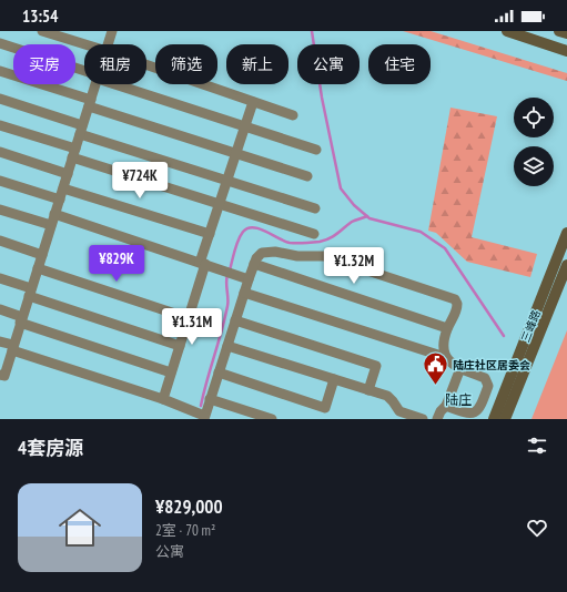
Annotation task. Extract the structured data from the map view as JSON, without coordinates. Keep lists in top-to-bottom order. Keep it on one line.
{"streets":{"main road":["三峰路"]},"districts":["陆庄"],"places":{"public building":["陆庄社区居委会"]},"page":{"status":"13:54","chip":["买房","租房","筛选","新上","公寓","住宅"],"price":["¥724K","¥829K","¥1.32M","¥1.31M"],"heading":"4套房源","list":[{"name":"¥829,000","note":"2室 · 70 m² · 公寓"}]}}
